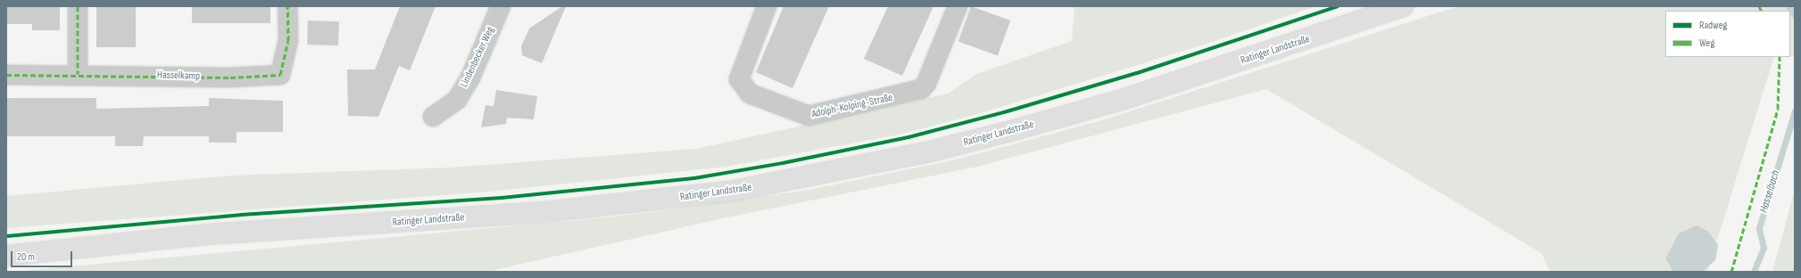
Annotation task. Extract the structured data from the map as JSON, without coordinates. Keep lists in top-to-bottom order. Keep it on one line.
{"streets":{"main road":["Ratinger Landstraße"],"street":["Lindenbecker Weg","Hasselkamp","Adolph-Kolping-Straße"]},"water":["Hasselbach"],"legend":["Radweg","Weg"],"scale_bar":"20 m"}
